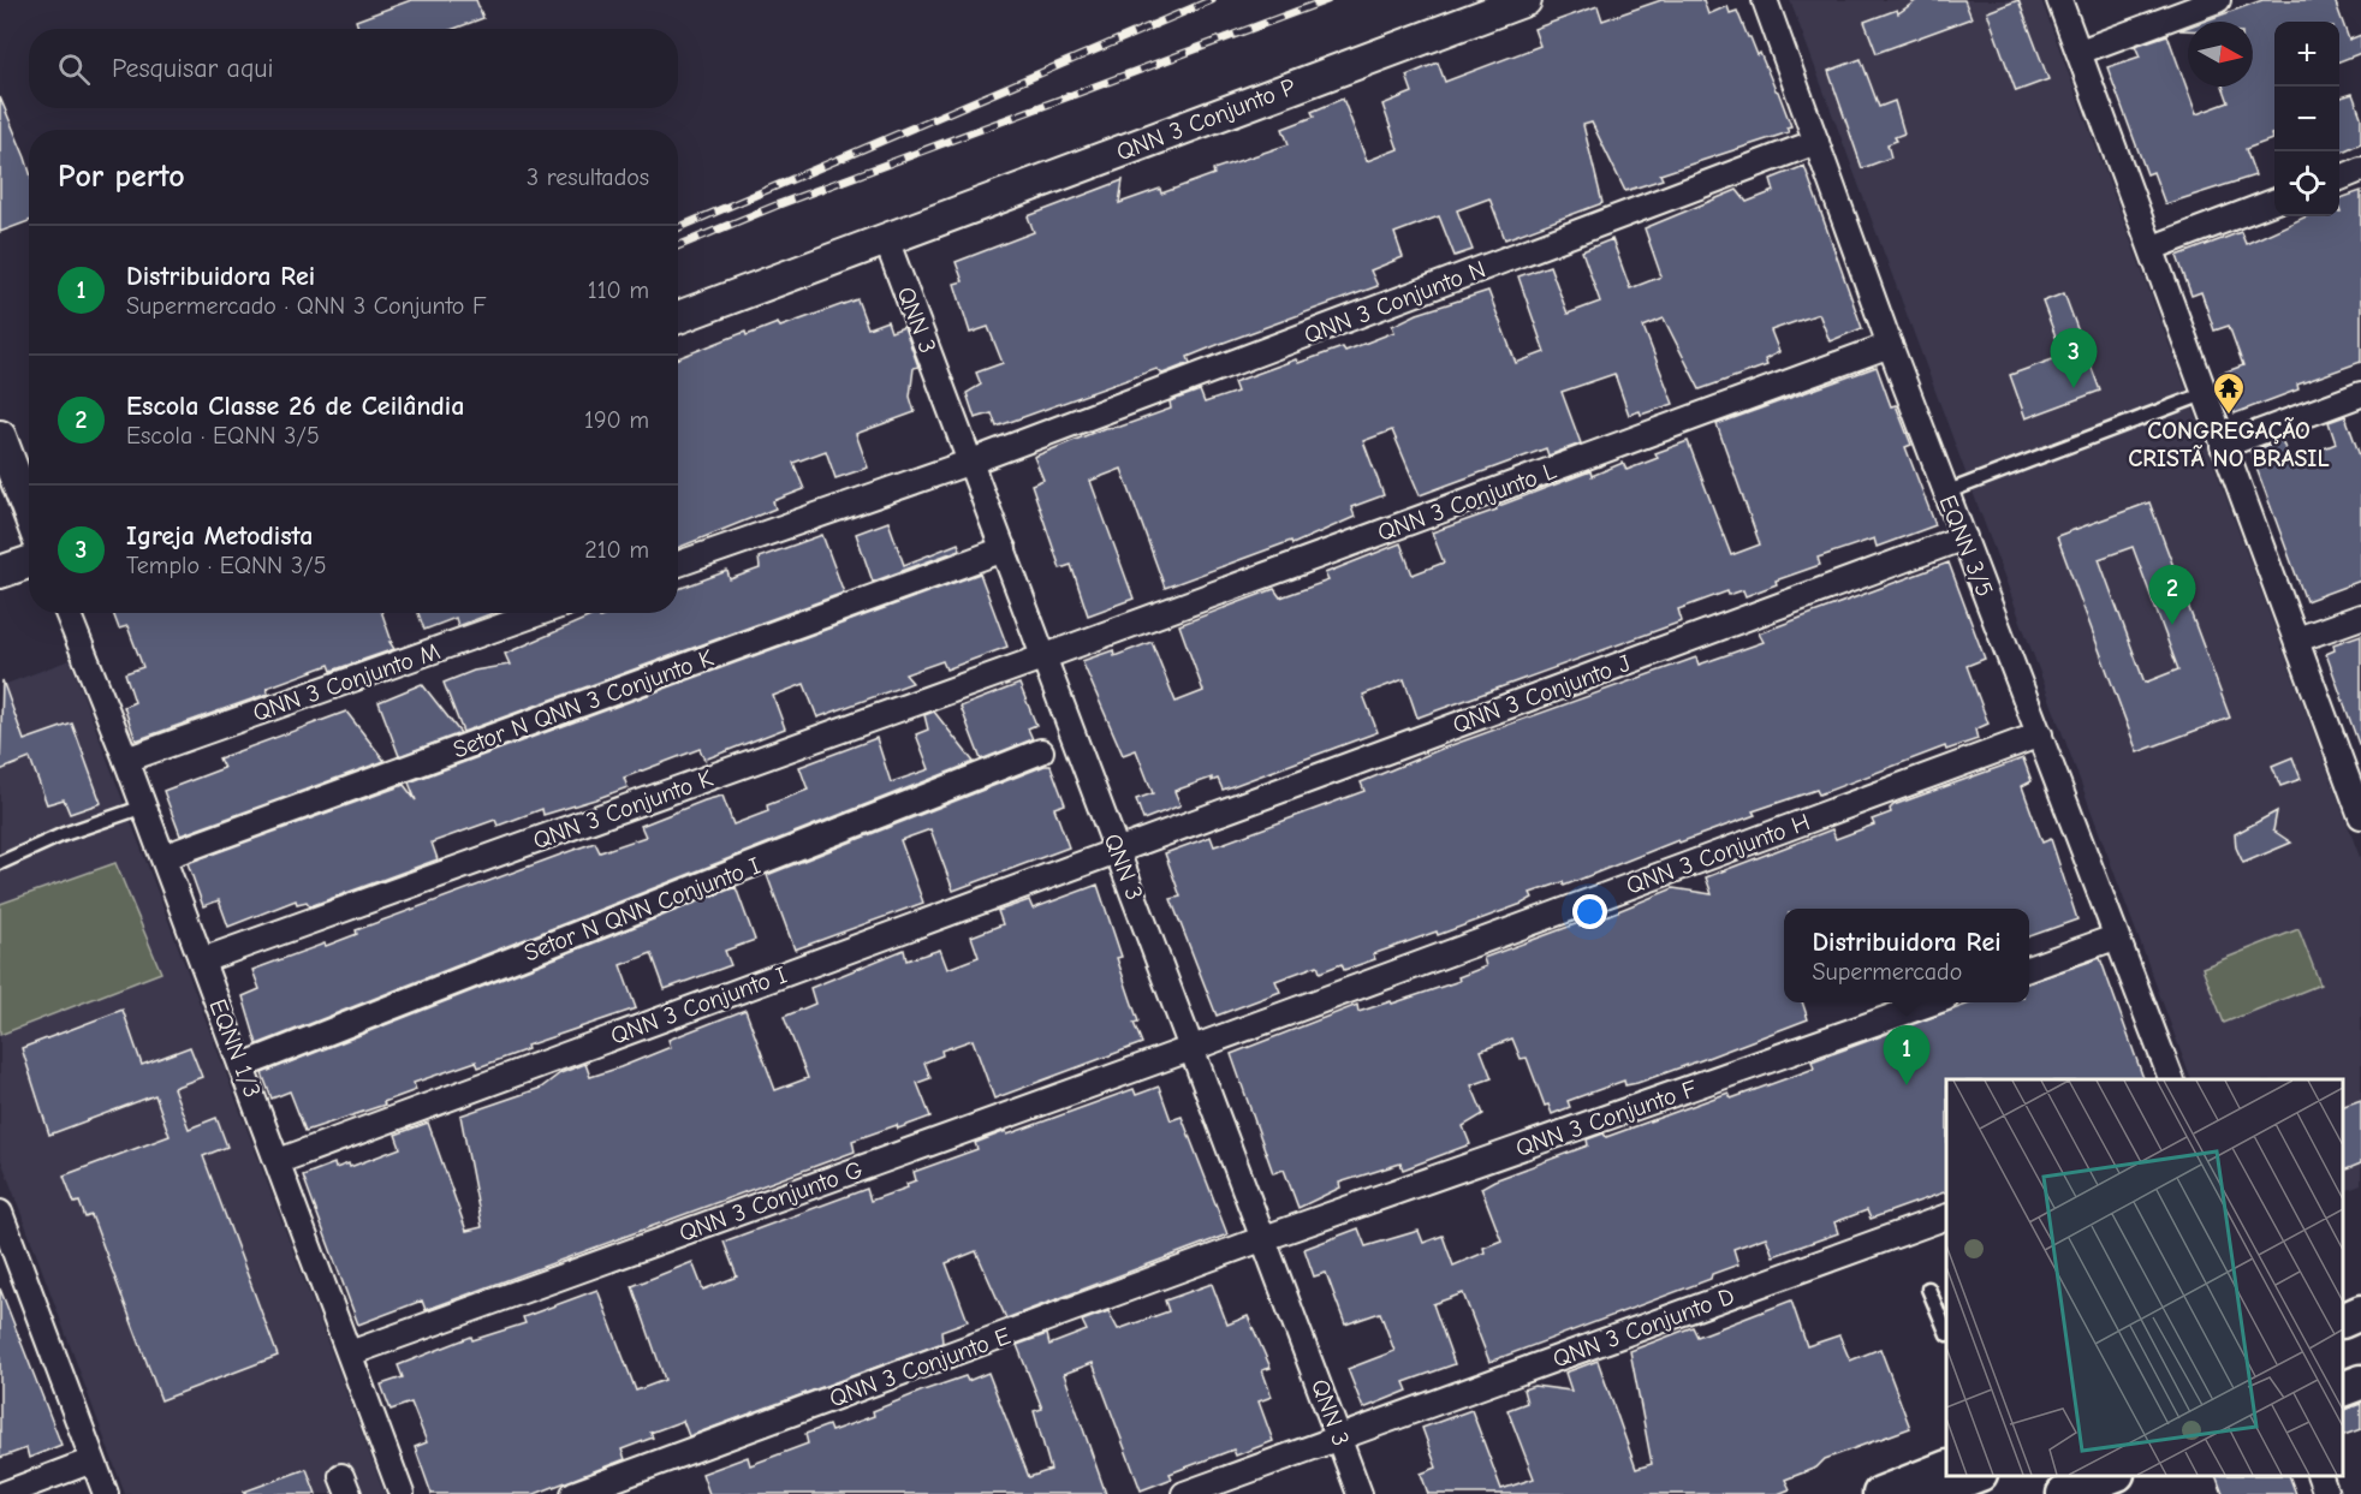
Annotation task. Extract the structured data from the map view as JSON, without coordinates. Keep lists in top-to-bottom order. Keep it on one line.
{"streets":{"street":["QNN 3 Conjunto P","QNN 3 Conjunto N","QNN 3","QNN 3 Conjunto L","EQNN 3/5","QNN 3 Conjunto M","QNN 3 Conjunto J","Setor N QNN 3 Conjunto K","QNN 3 Conjunto K","QNN 3 Conjunto H","Setor N QNN Conjunto I","QNN 3 Conjunto I","EQNN 1/3","QNN 3 Conjunto F","QNN 3 Conjunto G","QNN 3 Conjunto D","QNN 3 Conjunto E"]},"crossings":[["QNN 3 Conjunto P","QNN 3"],["QNN 3 Conjunto N","QNN 3"],["QNN 3 Conjunto N","EQNN 3/5"],["QNN 3","QNN 3 Conjunto L"],["QNN 3","QNN 3 Conjunto J"],["QNN 3","Setor N QNN 3 Conjunto K"],["QNN 3","QNN 3 Conjunto K"],["QNN 3","QNN 3 Conjunto H"],["QNN 3","QNN 3 Conjunto I"],["QNN 3","QNN 3 Conjunto F"],["QNN 3","QNN 3 Conjunto G"],["QNN 3","QNN 3 Conjunto D"],["QNN 3","QNN 3 Conjunto E"],["QNN 3 Conjunto L","EQNN 3/5"],["QNN 3 Conjunto L","QNN 3 Conjunto K"],["EQNN 3/5","QNN 3 Conjunto J"],["EQNN 3/5","QNN 3 Conjunto H"],["QNN 3 Conjunto M","EQNN 1/3"],["QNN 3 Conjunto J","QNN 3 Conjunto I"],["Setor N QNN 3 Conjunto K","EQNN 1/3"],["QNN 3 Conjunto K","EQNN 1/3"],["QNN 3 Conjunto H","QNN 3 Conjunto G"],["Setor N QNN Conjunto I","EQNN 1/3"],["QNN 3 Conjunto I","EQNN 1/3"],["EQNN 1/3","QNN 3 Conjunto G"],["QNN 3 Conjunto F","QNN 3 Conjunto E"]],"places":{"temple":["CONGREGAÇÃO CRISTÃ NO BRASIL"]},"north":"right","page":{"map_buttons":["+","−"],"search":"Pesquisar aqui","heading":["Por perto","3 resultados"],"list":[{"mark":"1","name":"Distribuidora Rei","note":"Supermercado · QNN 3 Conjunto F","value":"110 m"},{"mark":"2","name":"Escola Classe 26 de Ceilândia","note":"Escola · EQNN 3/5","value":"190 m"},{"mark":"3","name":"Igreja Metodista","note":"Templo · EQNN 3/5","value":"210 m"}],"pins":["3","2","1"],"popup":["Distribuidora Rei","Supermercado"]}}
